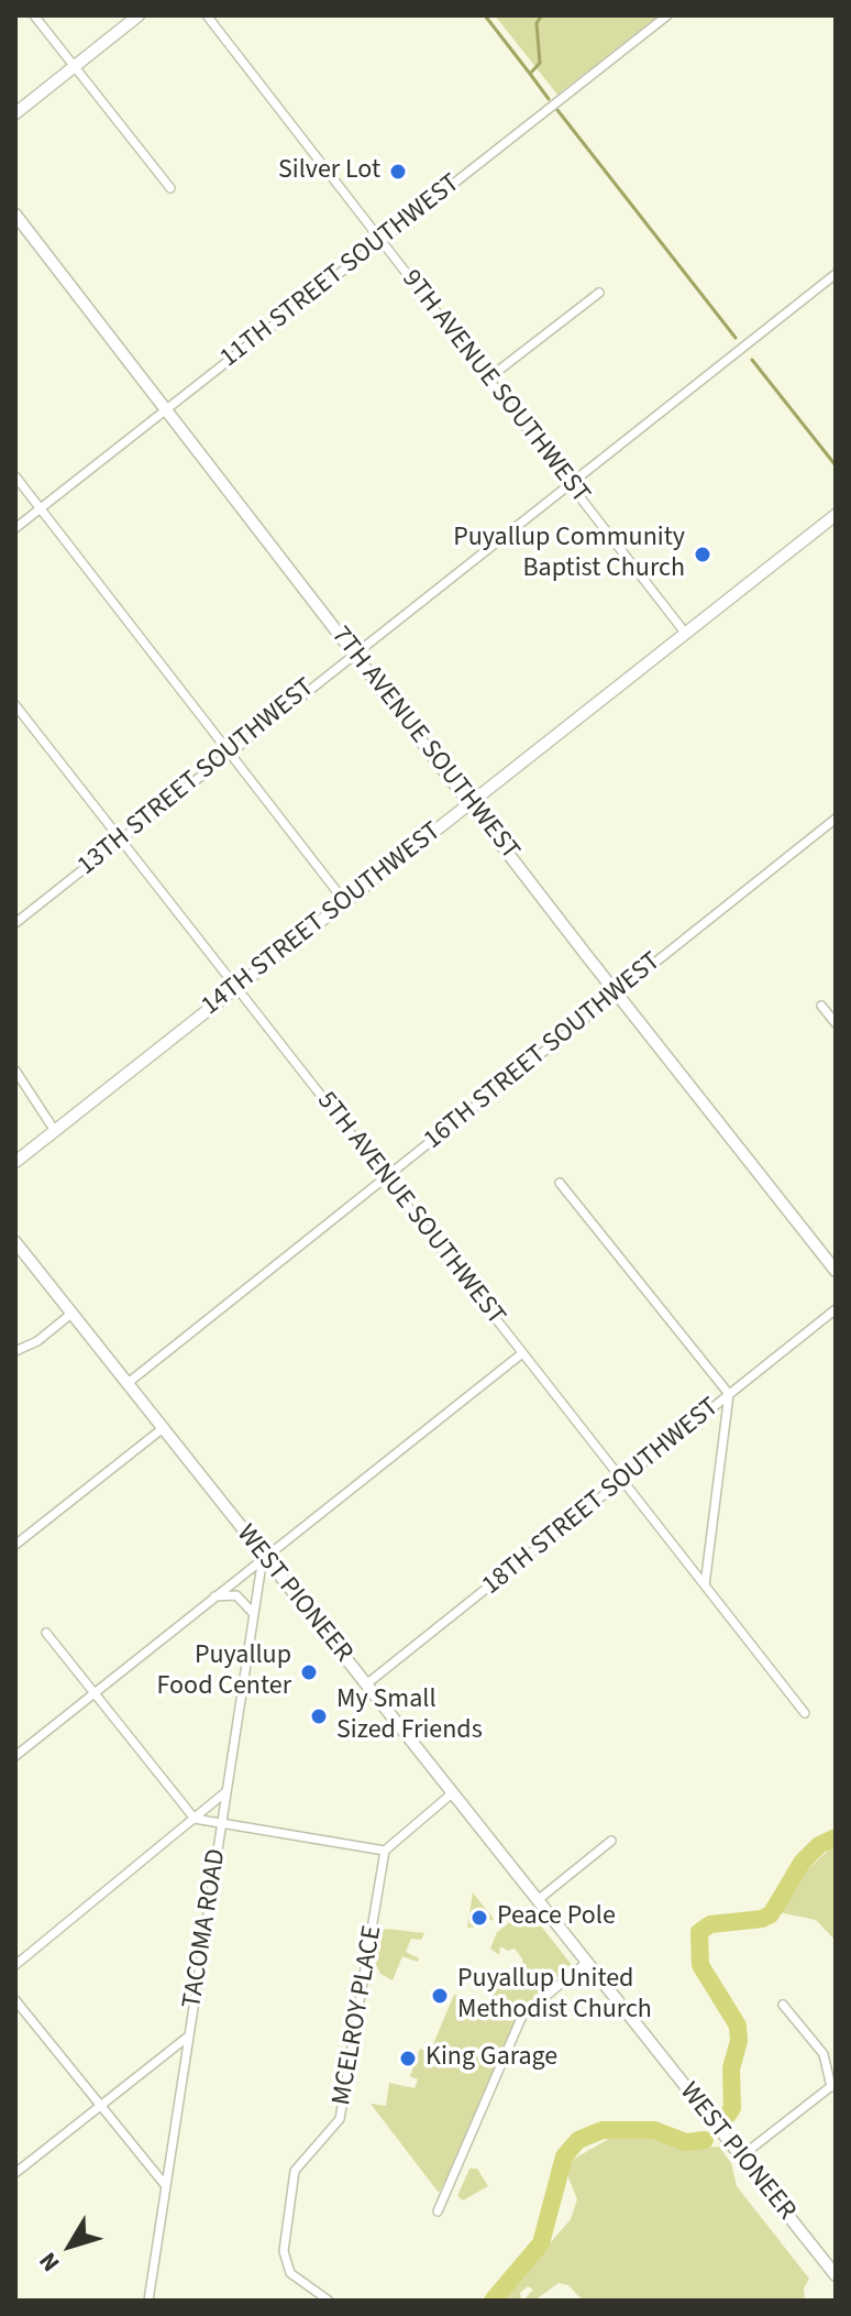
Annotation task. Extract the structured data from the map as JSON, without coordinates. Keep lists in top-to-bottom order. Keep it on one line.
{"streets":{"street":["11TH STREET SOUTHWEST","9TH AVENUE SOUTHWEST","7TH AVENUE SOUTHWEST","13TH STREET SOUTHWEST","14TH STREET SOUTHWEST","16TH STREET SOUTHWEST","5TH AVENUE SOUTHWEST","18TH STREET SOUTHWEST","WEST PIONEER","TACOMA ROAD","MCELROY PLACE"]},"crossings":[["11TH STREET SOUTHWEST","9TH AVENUE SOUTHWEST"],["11TH STREET SOUTHWEST","7TH AVENUE SOUTHWEST"],["9TH AVENUE SOUTHWEST","13TH STREET SOUTHWEST"],["9TH AVENUE SOUTHWEST","14TH STREET SOUTHWEST"],["7TH AVENUE SOUTHWEST","13TH STREET SOUTHWEST"],["7TH AVENUE SOUTHWEST","14TH STREET SOUTHWEST"],["7TH AVENUE SOUTHWEST","16TH STREET SOUTHWEST"],["13TH STREET SOUTHWEST","5TH AVENUE SOUTHWEST"],["14TH STREET SOUTHWEST","5TH AVENUE SOUTHWEST"],["16TH STREET SOUTHWEST","5TH AVENUE SOUTHWEST"],["16TH STREET SOUTHWEST","WEST PIONEER"],["5TH AVENUE SOUTHWEST","18TH STREET SOUTHWEST"],["18TH STREET SOUTHWEST","WEST PIONEER"],["WEST PIONEER","TACOMA ROAD"]],"places":["Silver Lot","Puyallup Community Baptist Church","Puyallup Food Center","My Small Sized Friends","Peace Pole","Puyallup United Methodist Church","King Garage"],"north":"bottom left"}
